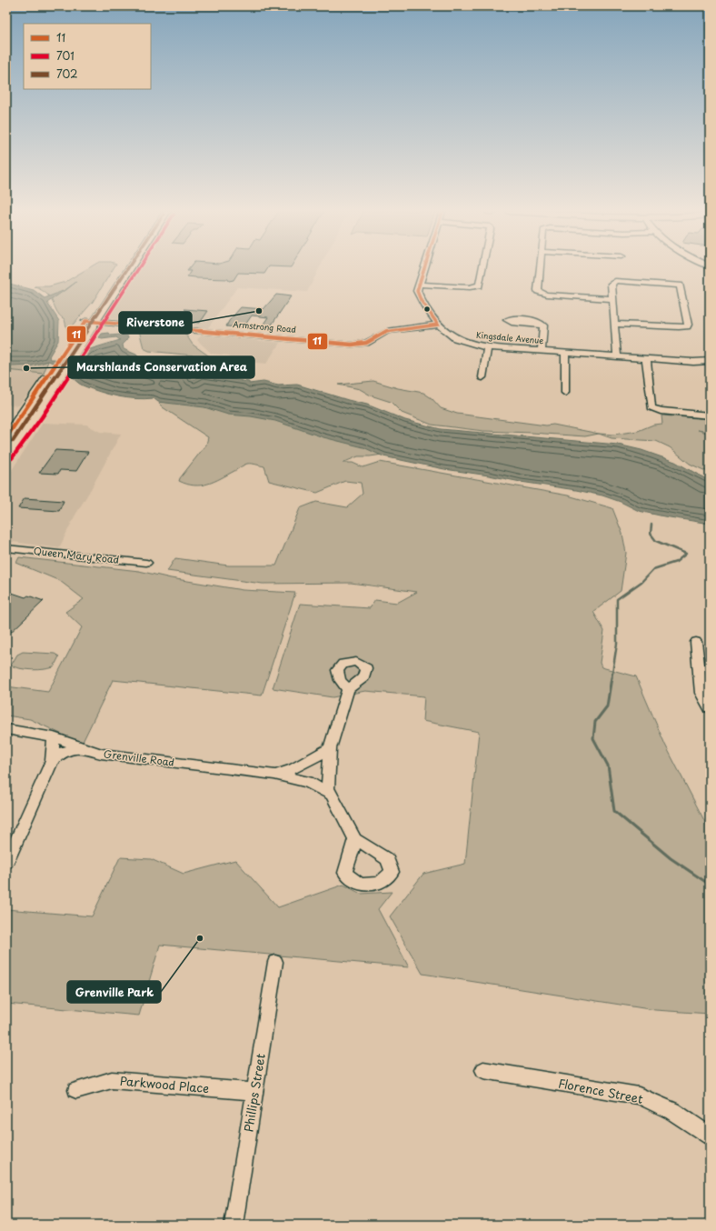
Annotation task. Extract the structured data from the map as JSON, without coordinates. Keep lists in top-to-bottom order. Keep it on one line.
{"streets":{"street":["Armstrong Road","Kingsdale Avenue","Queen Mary Road","Grenville Road","Parkwood Place","Florence Street","Phillips Street"]},"crossings":[["Armstrong Road","Kingsdale Avenue"],["Parkwood Place","Phillips Street"]],"places":["Riverstone","Marshlands Conservation Area","Grenville Park"],"lines":["transit line 11","transit line 701","transit line 702"],"legend":["11","701","702"]}
